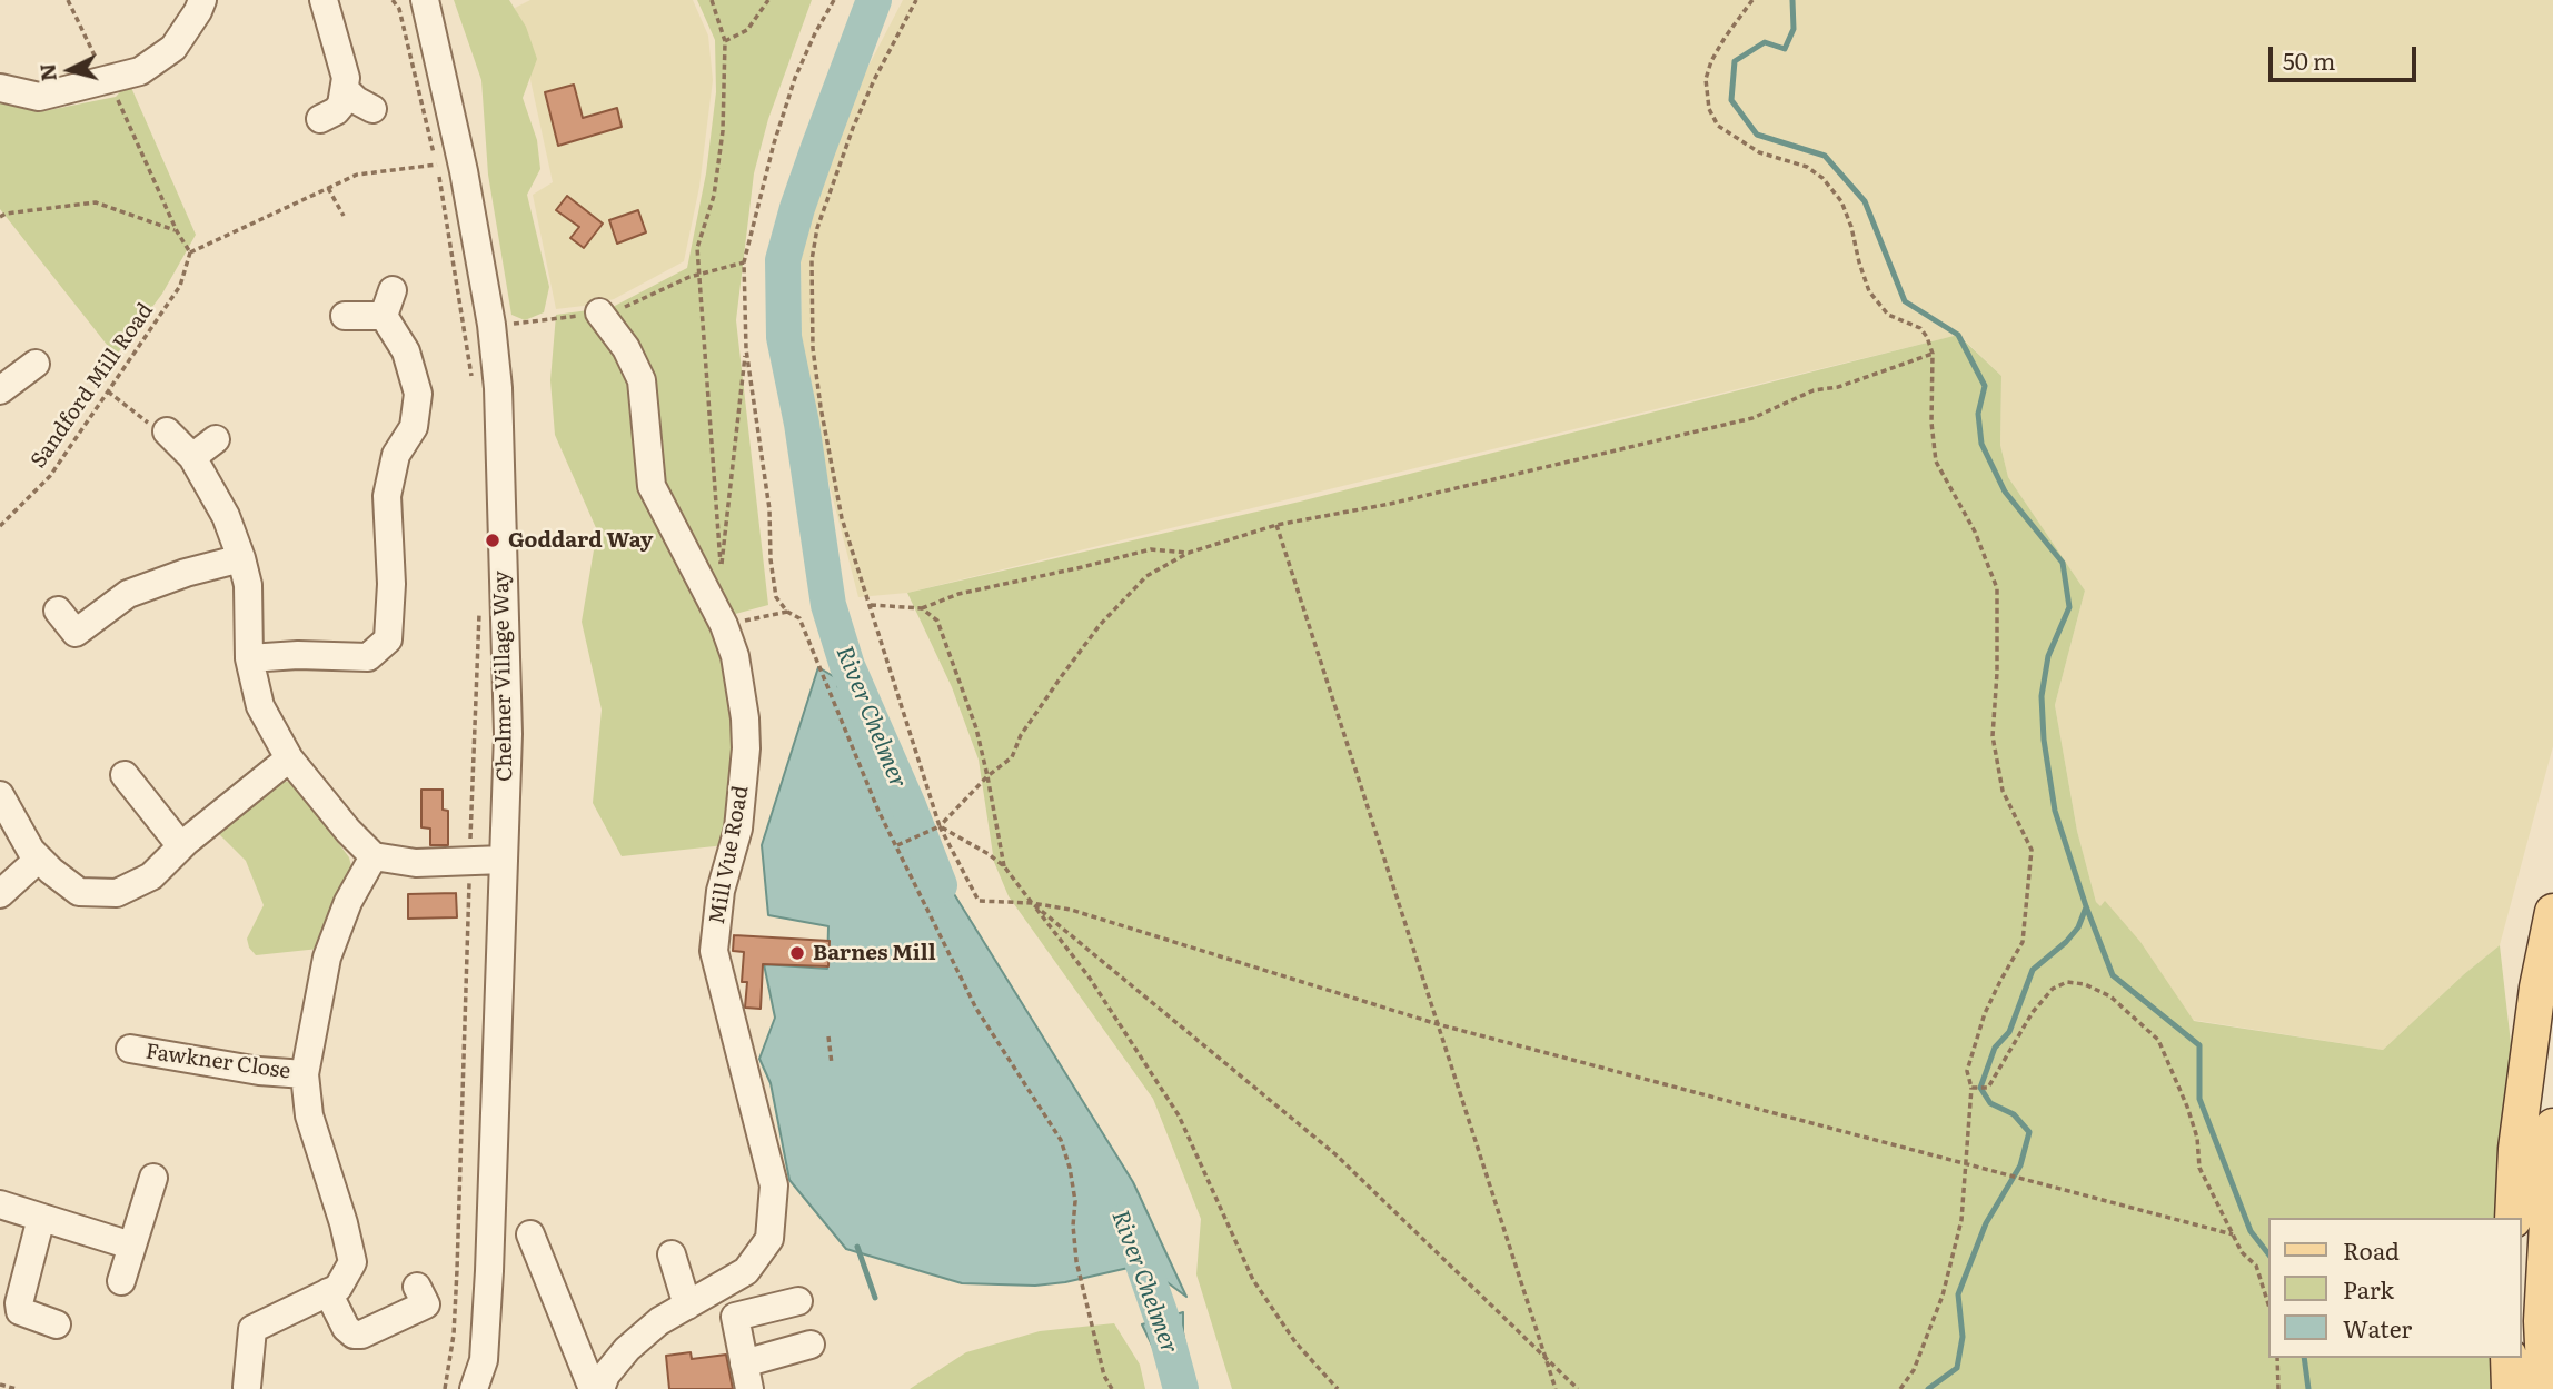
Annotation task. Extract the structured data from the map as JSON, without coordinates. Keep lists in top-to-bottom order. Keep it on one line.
{"streets":{"street":["Chelmer Village Way","Mill Vue Road","Fawkner Close"],"path":["Sandford Mill Road"]},"water":["River Chelmer"],"places":["Goddard Way","Barnes Mill"],"legend":["Road","Park","Water"],"scale_bar":"50 m","north":"left"}
